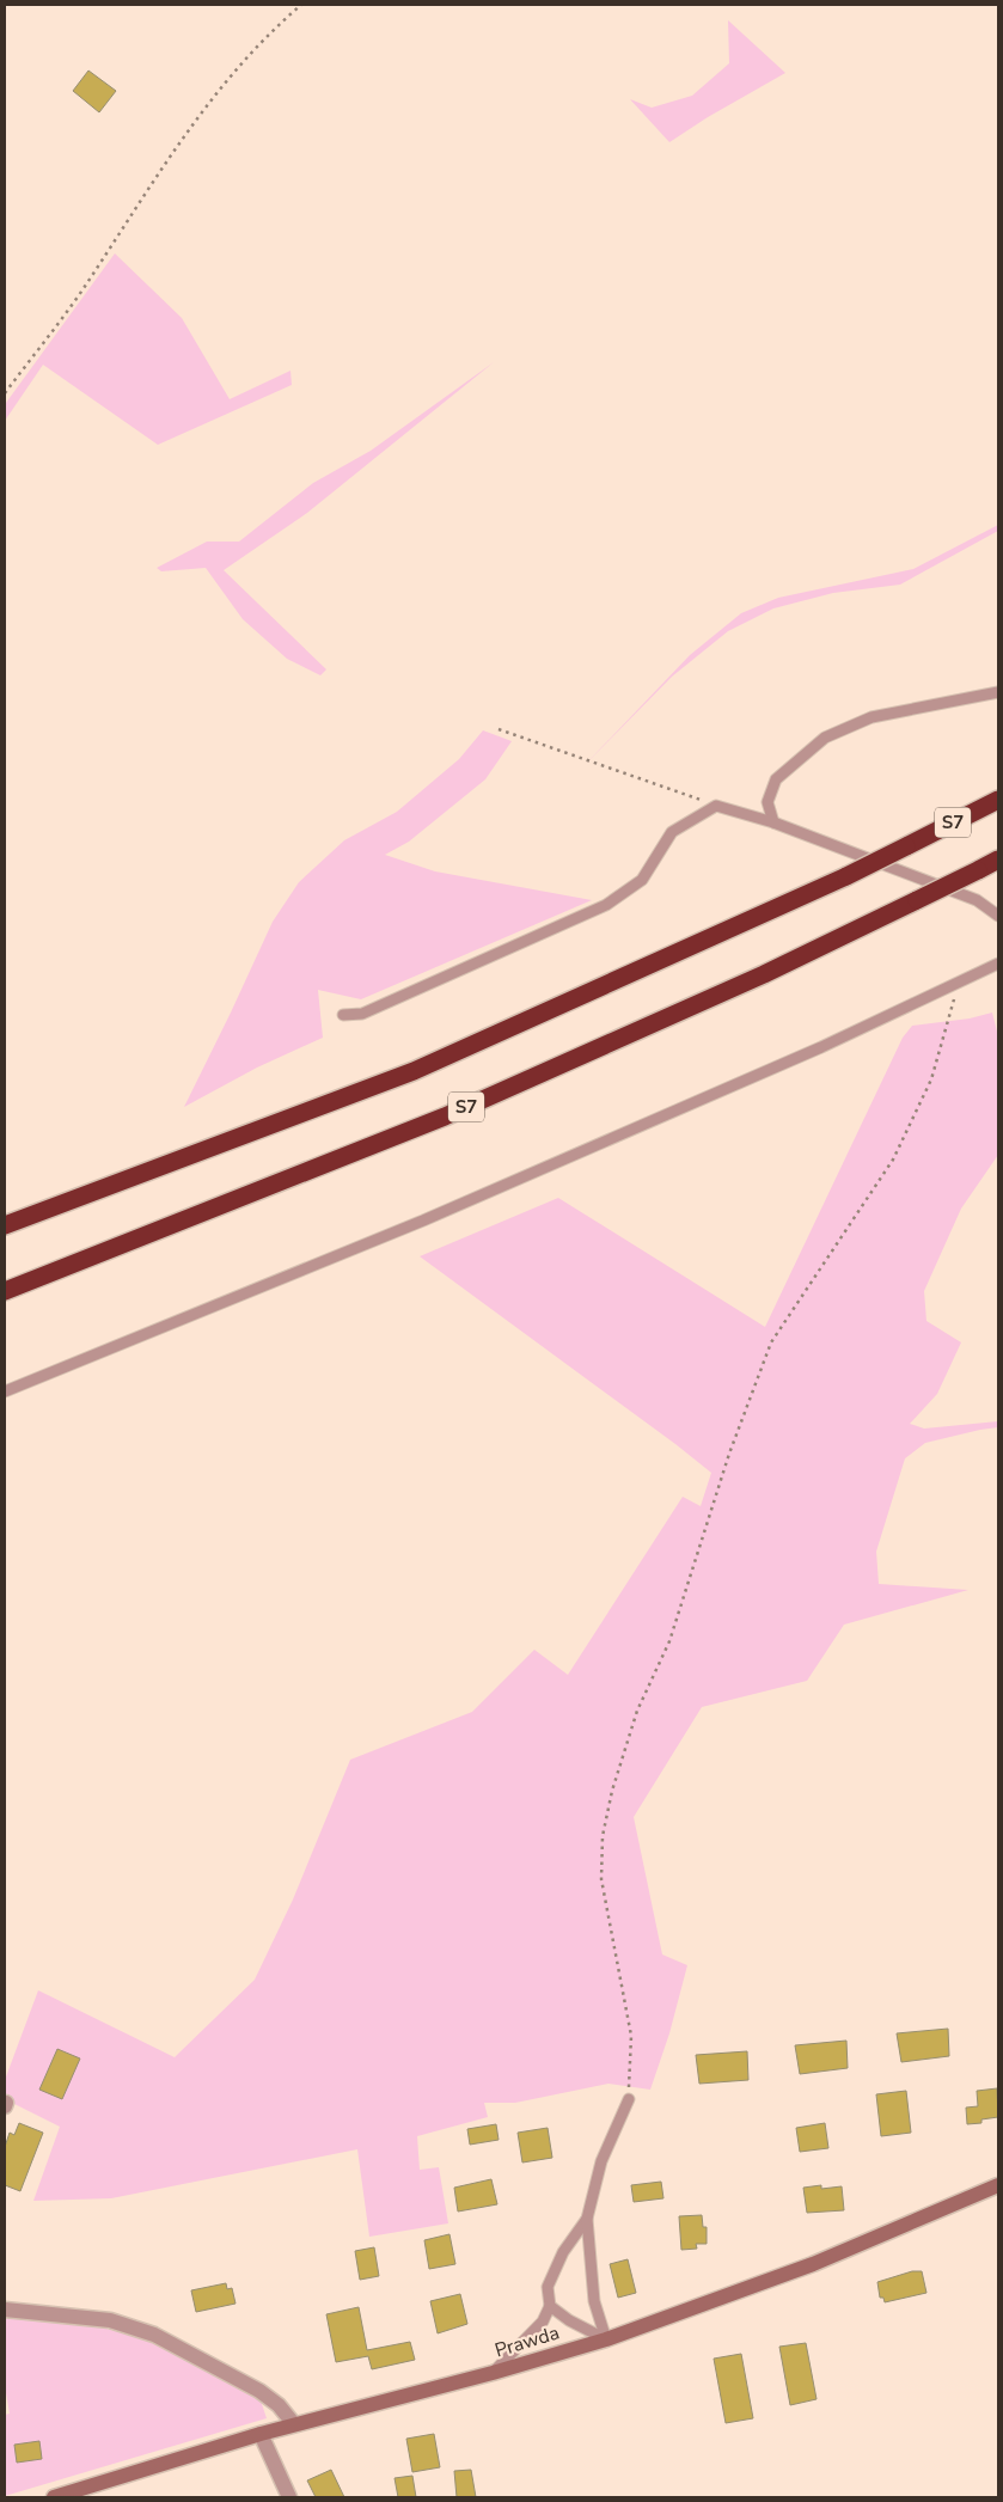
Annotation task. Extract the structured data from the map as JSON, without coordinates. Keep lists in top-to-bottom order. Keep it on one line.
{"streets":{"highway":["S7"],"street":["Prawda"]}}
